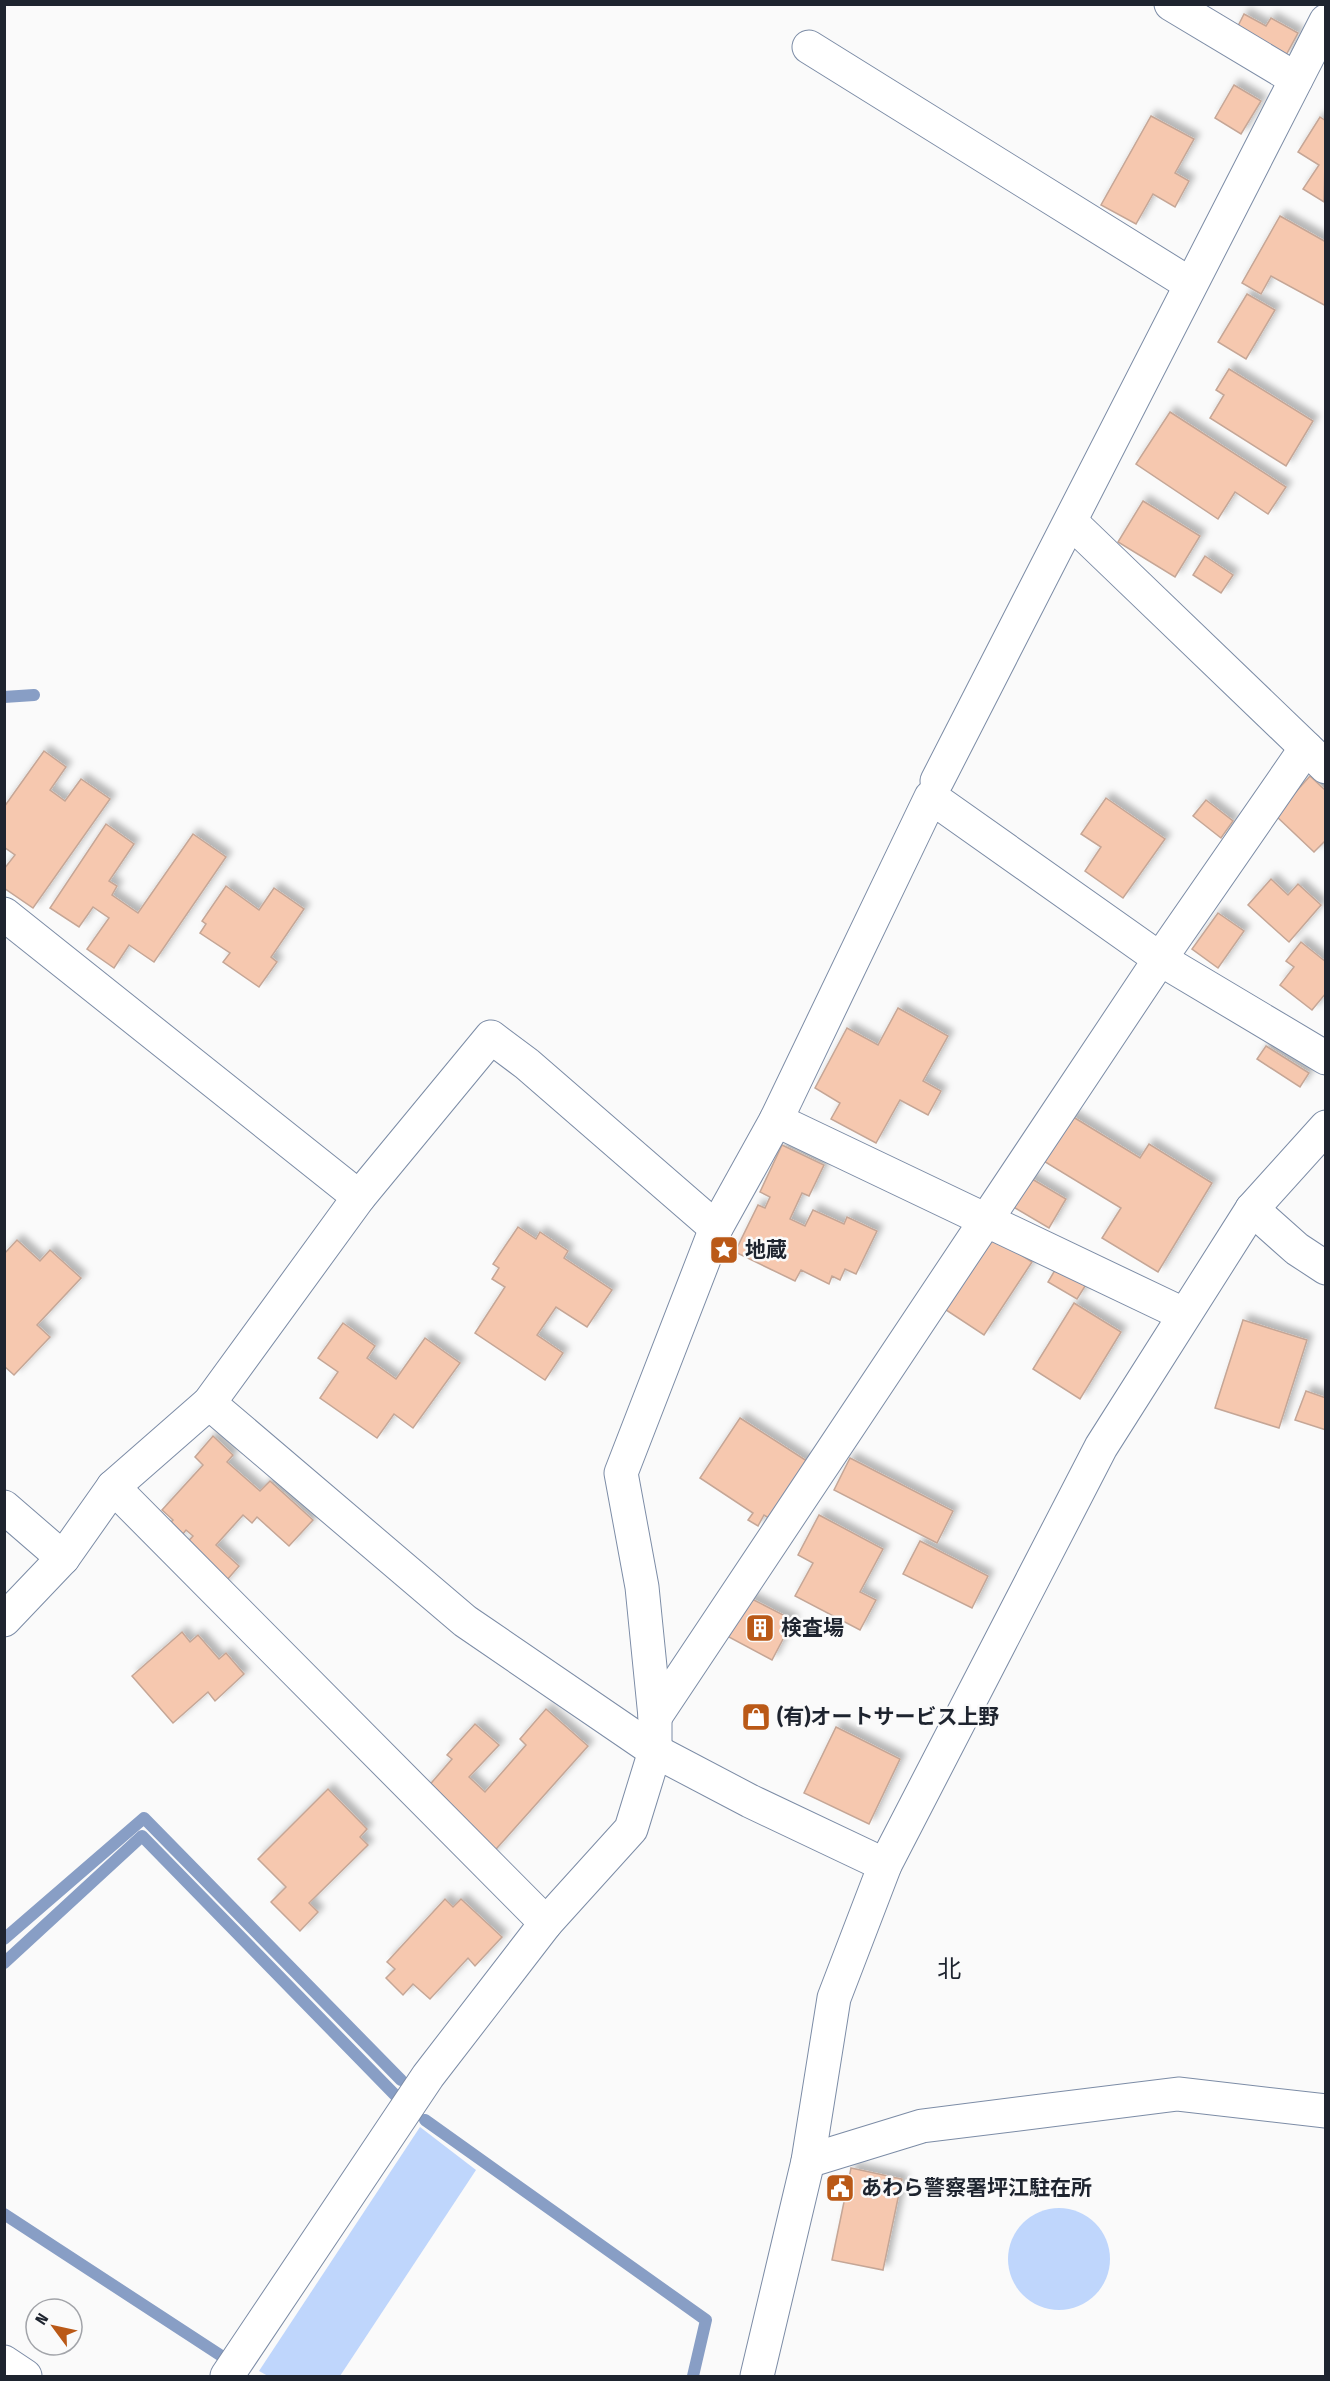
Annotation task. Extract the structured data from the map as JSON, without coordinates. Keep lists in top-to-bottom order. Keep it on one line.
{"districts":["北"],"places":{"place":["地蔵"],"building":["検査場"],"shop":["(有)オートサービス上野"],"public building":["あわら警察署坪江駐在所"]},"north":"top left"}
